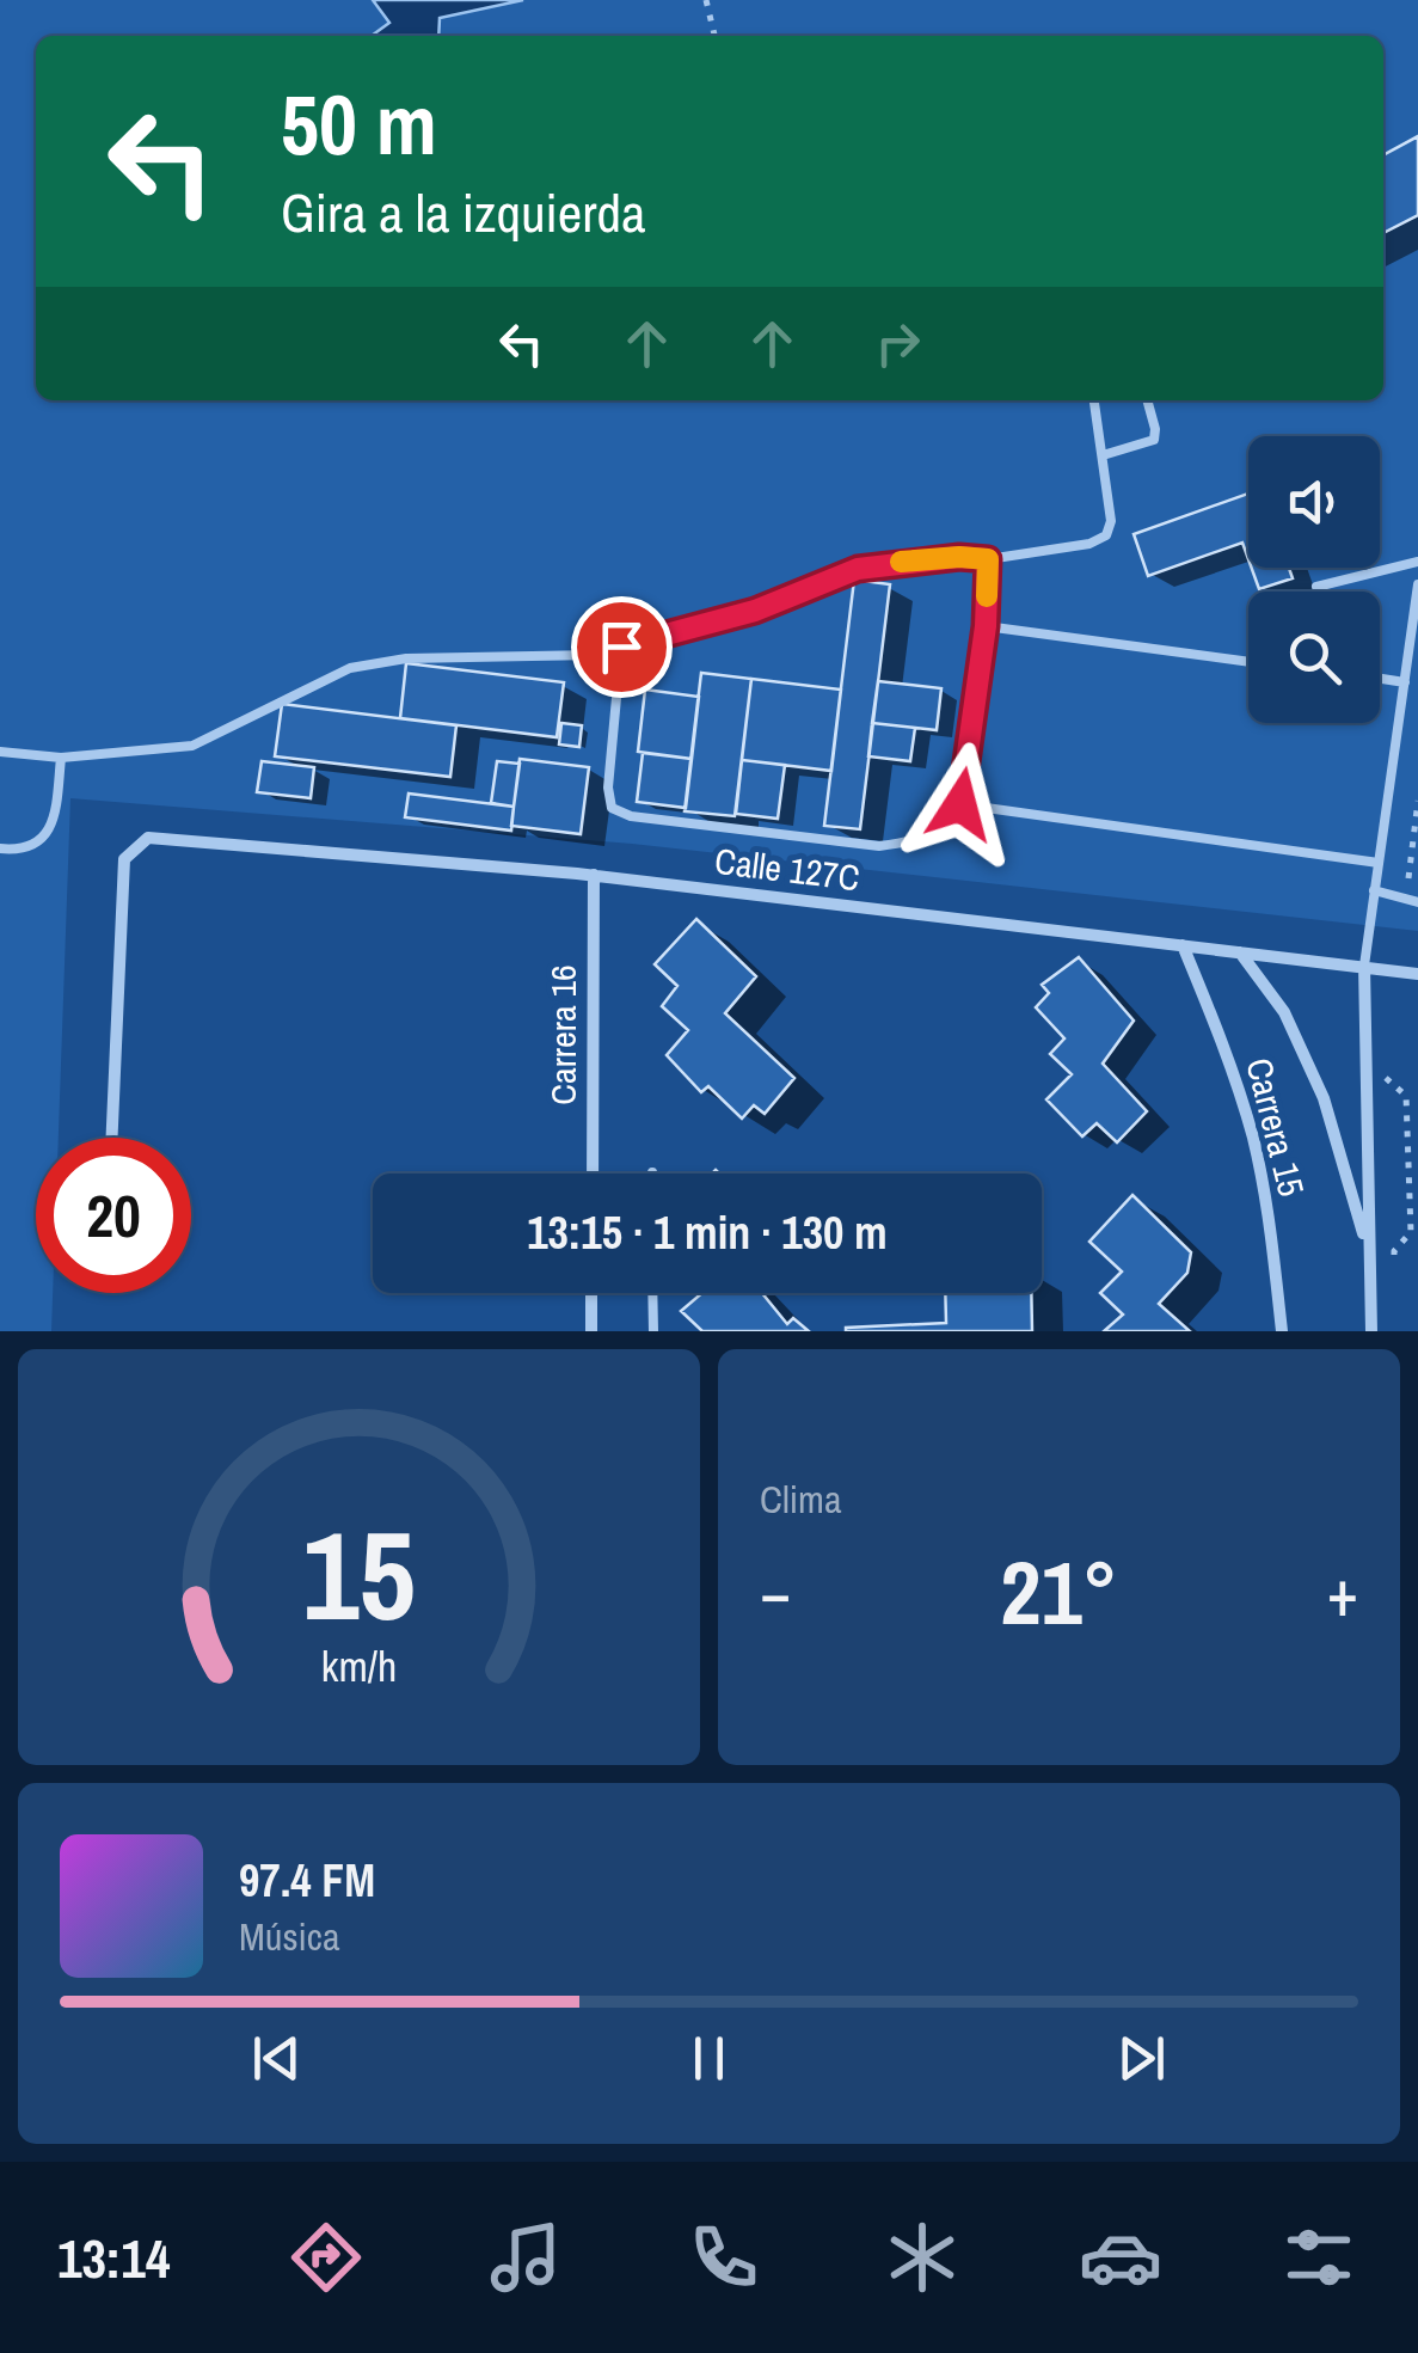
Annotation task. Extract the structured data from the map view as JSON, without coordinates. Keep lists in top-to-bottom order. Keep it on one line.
{"streets":{"street":["Calle 127C","Carrera 16","Carrera 15"]},"crossings":[["Calle 127C","Carrera 16"],["Calle 127C","Carrera 15"]],"page":{"turn":["50 m","Gira a la izquierda"],"limit":"20","trip":"13:15 · 1 min · 130 m","tile":"Clima","heat":["−","21°","+"],"song":["97.4 FM","Música"],"tabs":"13:14","gauge":["15","km/h"]}}
